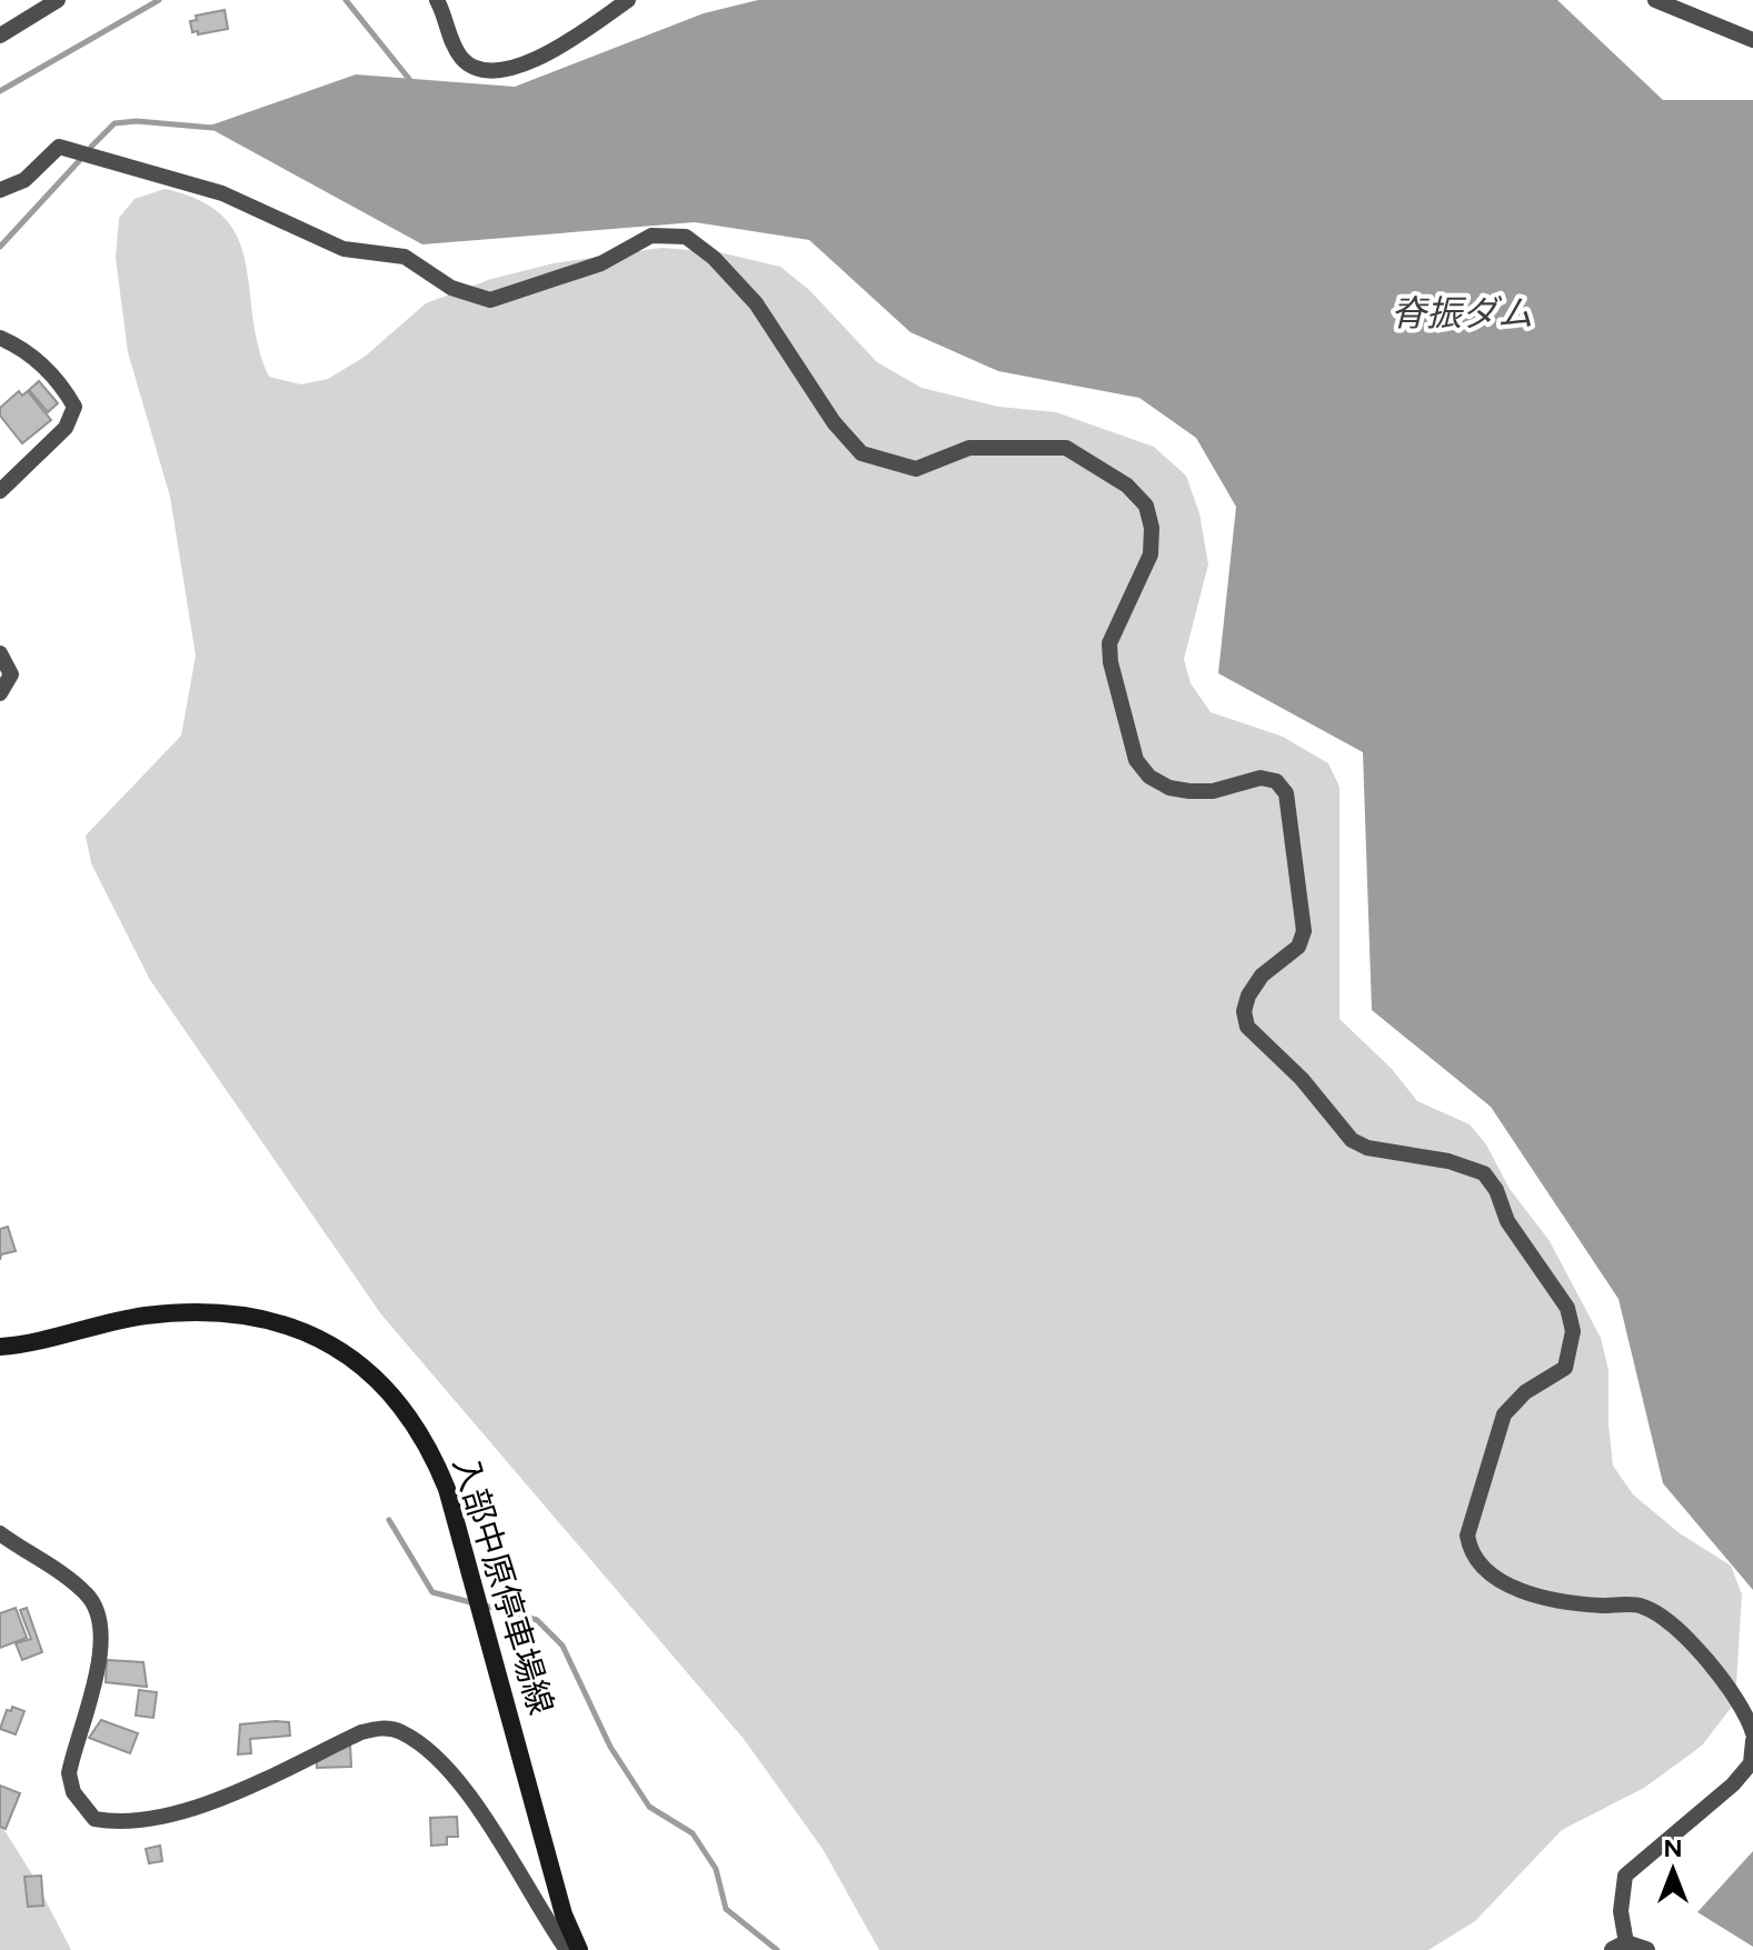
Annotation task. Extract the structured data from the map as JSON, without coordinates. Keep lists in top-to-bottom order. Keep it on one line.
{"streets":{"main road":["入部中原停車場線"]},"water":["脊振ダム"],"north":"top"}
